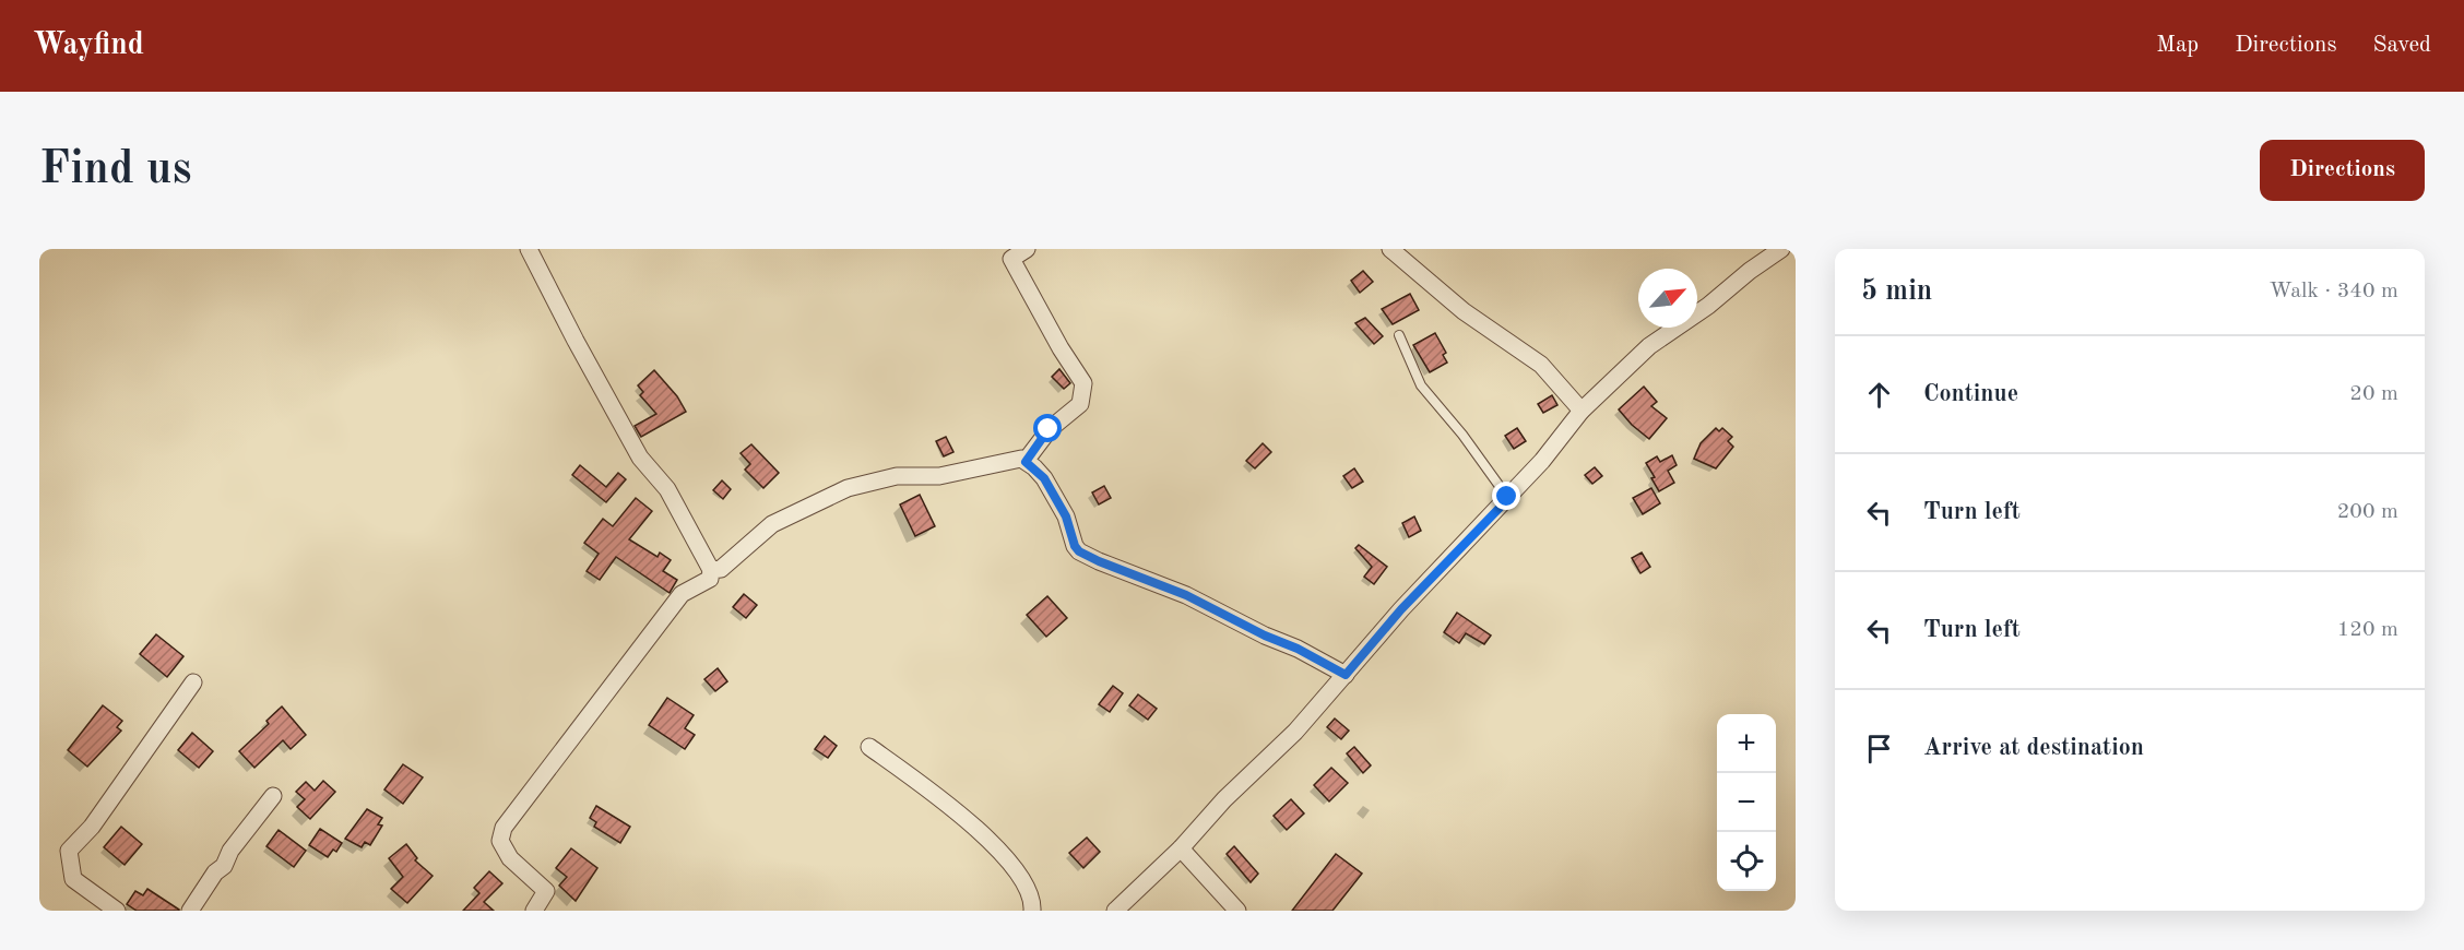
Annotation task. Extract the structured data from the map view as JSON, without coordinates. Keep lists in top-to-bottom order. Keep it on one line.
{"north":"top right","page":{"header":"Wayfind","nav":["Map","Directions","Saved"],"buttons":"Directions","title":"Find us","heading":["5 min","Walk · 340 m"],"list":[["Continue","20 m"],["Turn left","200 m"],["Turn left","120 m"],"Arrive at destination"],"map_buttons":["+","−"]}}
